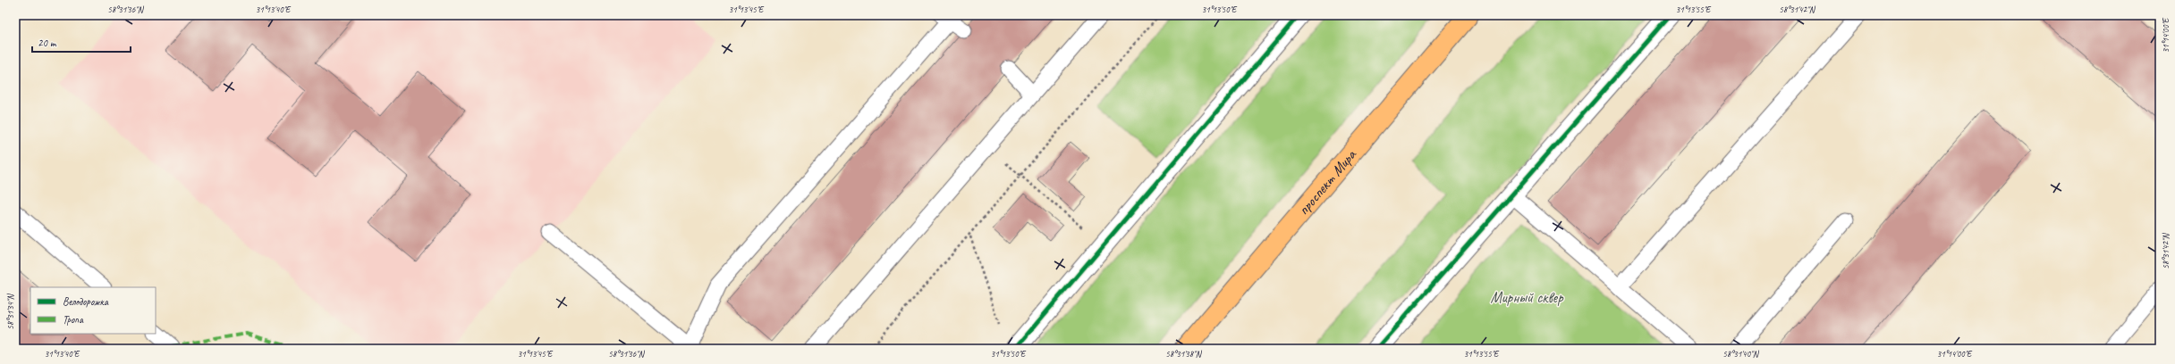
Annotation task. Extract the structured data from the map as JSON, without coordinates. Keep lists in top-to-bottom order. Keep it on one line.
{"streets":{"main road":["проспект Мира"]},"parks":["Мирный сквер"],"legend":["Велодорожка","Тропа"],"scale_bar":"20 m","coordinates":["58°31'36\"N","31°13'40\"E","31°13'45\"E","31°13'50\"E","31°13'55\"E","58°31'42\"N","31°14'00\"E","58°31'34\"N","58°31'38\"N","58°31'40\"N"]}
